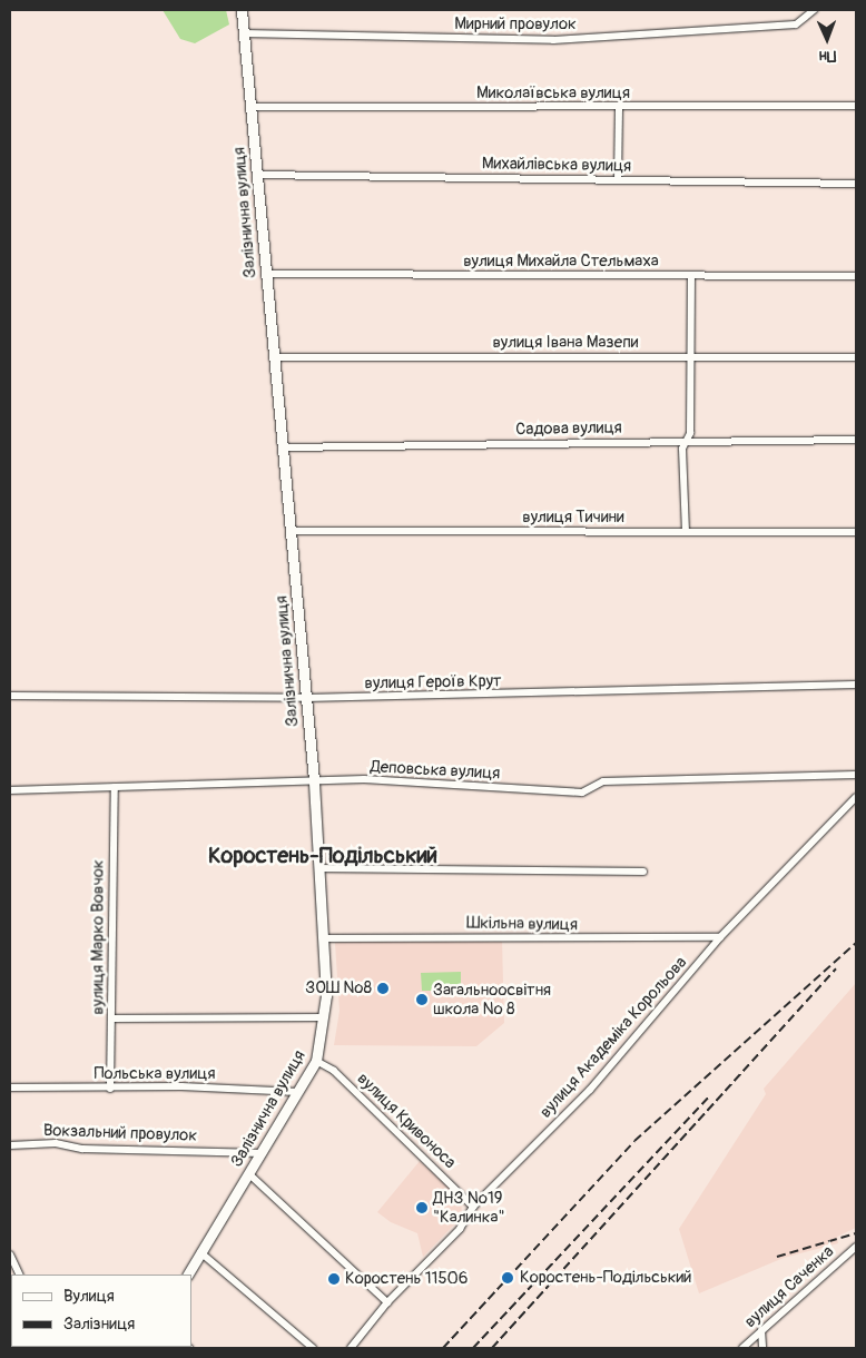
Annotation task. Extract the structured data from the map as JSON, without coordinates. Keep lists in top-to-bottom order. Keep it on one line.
{"streets":{"street":["Мирний провулок","Миколаївська вулиця","Михайлівська вулиця","Залізнична вулиця","вулиця Михайла Стельмаха","вулиця Івана Мазепи","Садова вулиця","вулиця Тичини","вулиця Героїв Крут","Деповська вулиця","Шкільна вулиця","вулиця Марко Вовчок","вулиця Академіка Корольова","Польська вулиця","вулиця Кривоноса","Вокзальний провулок","вулиця Саченка"]},"crossings":[["Мирний провулок","Залізнична вулиця"],["Миколаївська вулиця","Залізнична вулиця"],["Михайлівська вулиця","Залізнична вулиця"],["Залізнична вулиця","вулиця Михайла Стельмаха"],["Залізнична вулиця","вулиця Івана Мазепи"],["Залізнична вулиця","Садова вулиця"],["Залізнична вулиця","вулиця Тичини"],["Залізнична вулиця","вулиця Героїв Крут"],["Залізнична вулиця","Деповська вулиця"],["Залізнична вулиця","Шкільна вулиця"],["Залізнична вулиця","Польська вулиця"],["Залізнична вулиця","вулиця Кривоноса"],["Залізнична вулиця","Вокзальний провулок"],["Деповська вулиця","вулиця Марко Вовчок"],["Шкільна вулиця","вулиця Академіка Корольова"],["вулиця Марко Вовчок","Польська вулиця"],["вулиця Академіка Корольова","вулиця Кривоноса"]],"districts":["Коростень-Подільський"],"places":["ЗОШ №8","Загальноосвітня школа № 8","ДНЗ №19 \"Калинка\"","Коростень-Подільський","Коростень 11506"],"legend":["Вулиця","Залізниця"],"north":"bottom"}
